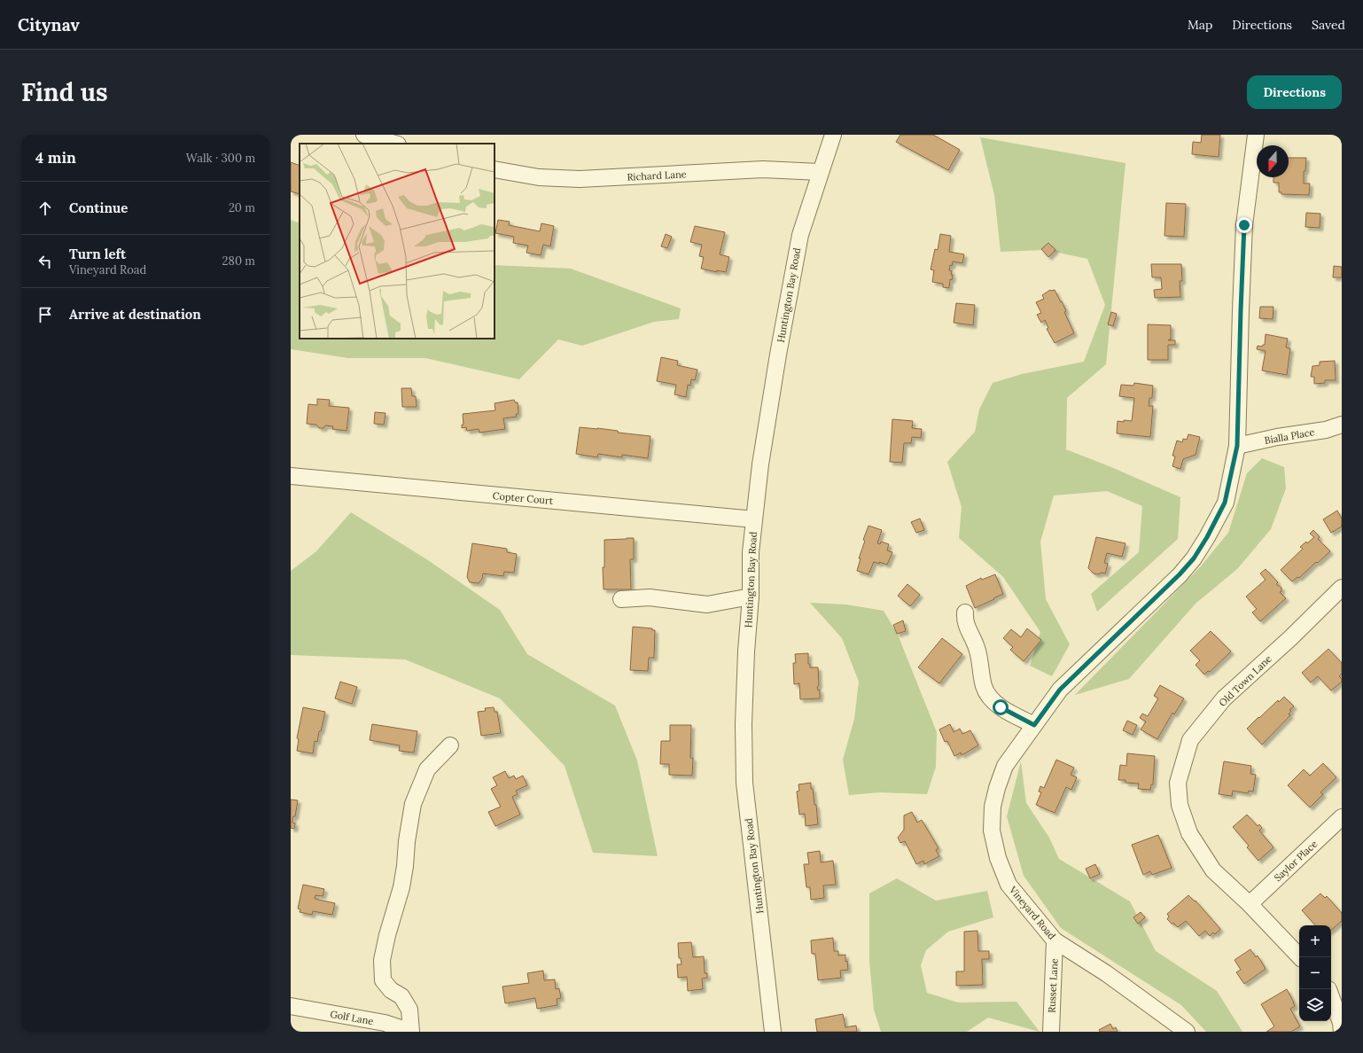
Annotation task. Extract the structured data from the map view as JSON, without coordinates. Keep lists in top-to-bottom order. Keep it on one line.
{"streets":{"street":["Richard Lane","Huntington Bay Road","Bialla Place","Copter Court","Old Town Lane","Saylor Place","Vineyard Road","Russet Lane","Golf Lane"]},"crossings":[["Richard Lane","Huntington Bay Road"],["Huntington Bay Road","Copter Court"],["Bialla Place","Vineyard Road"],["Old Town Lane","Saylor Place"],["Vineyard Road","Russet Lane"]],"north":"bottom","page":{"header":"Citynav","nav":["Map","Directions","Saved"],"buttons":"Directions","title":"Find us","heading":["4 min","Walk · 300 m"],"list":[["Continue","20 m"],["Turn left","Vineyard Road","280 m"],"Arrive at destination"],"map_buttons":["+","−"]}}
